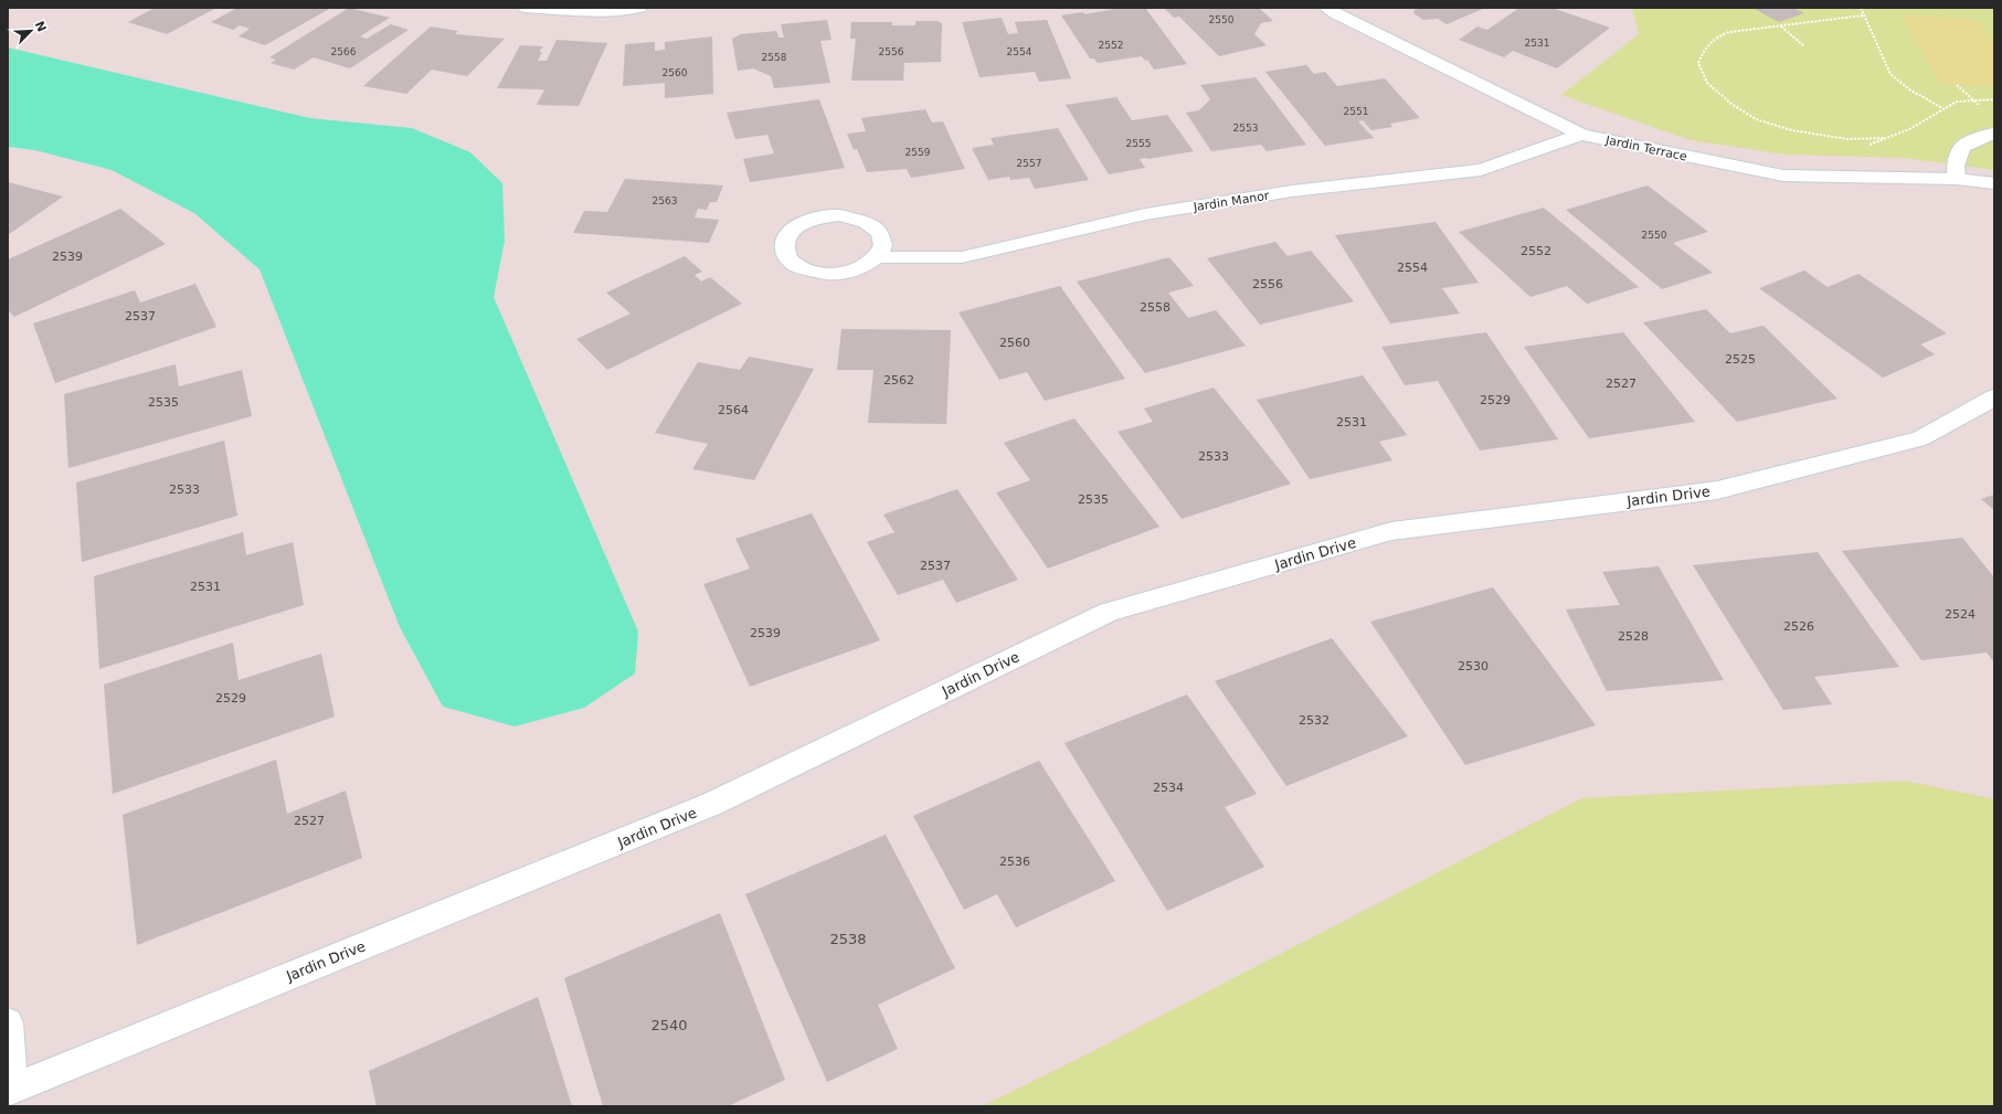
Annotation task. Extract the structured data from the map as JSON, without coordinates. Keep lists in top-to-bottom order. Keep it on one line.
{"streets":{"street":["Jardin Terrace","Jardin Manor","Jardin Drive"]},"crossings":[["Jardin Terrace","Jardin Manor"]],"house_numbers":["2550","2531","2552","2566","2556","2554","2558","2560","2551","2553","2555","2559","2557","2563","2550","2552","2539","2554","2556","2558","2537","2560","2525","2562","2527","2529","2535","2564","2531","2533","2533","2535","2537","2531","2524","2526","2539","2528","2530","2529","2532","2534","2527","2536","2538","2540"],"north":"top right"}
